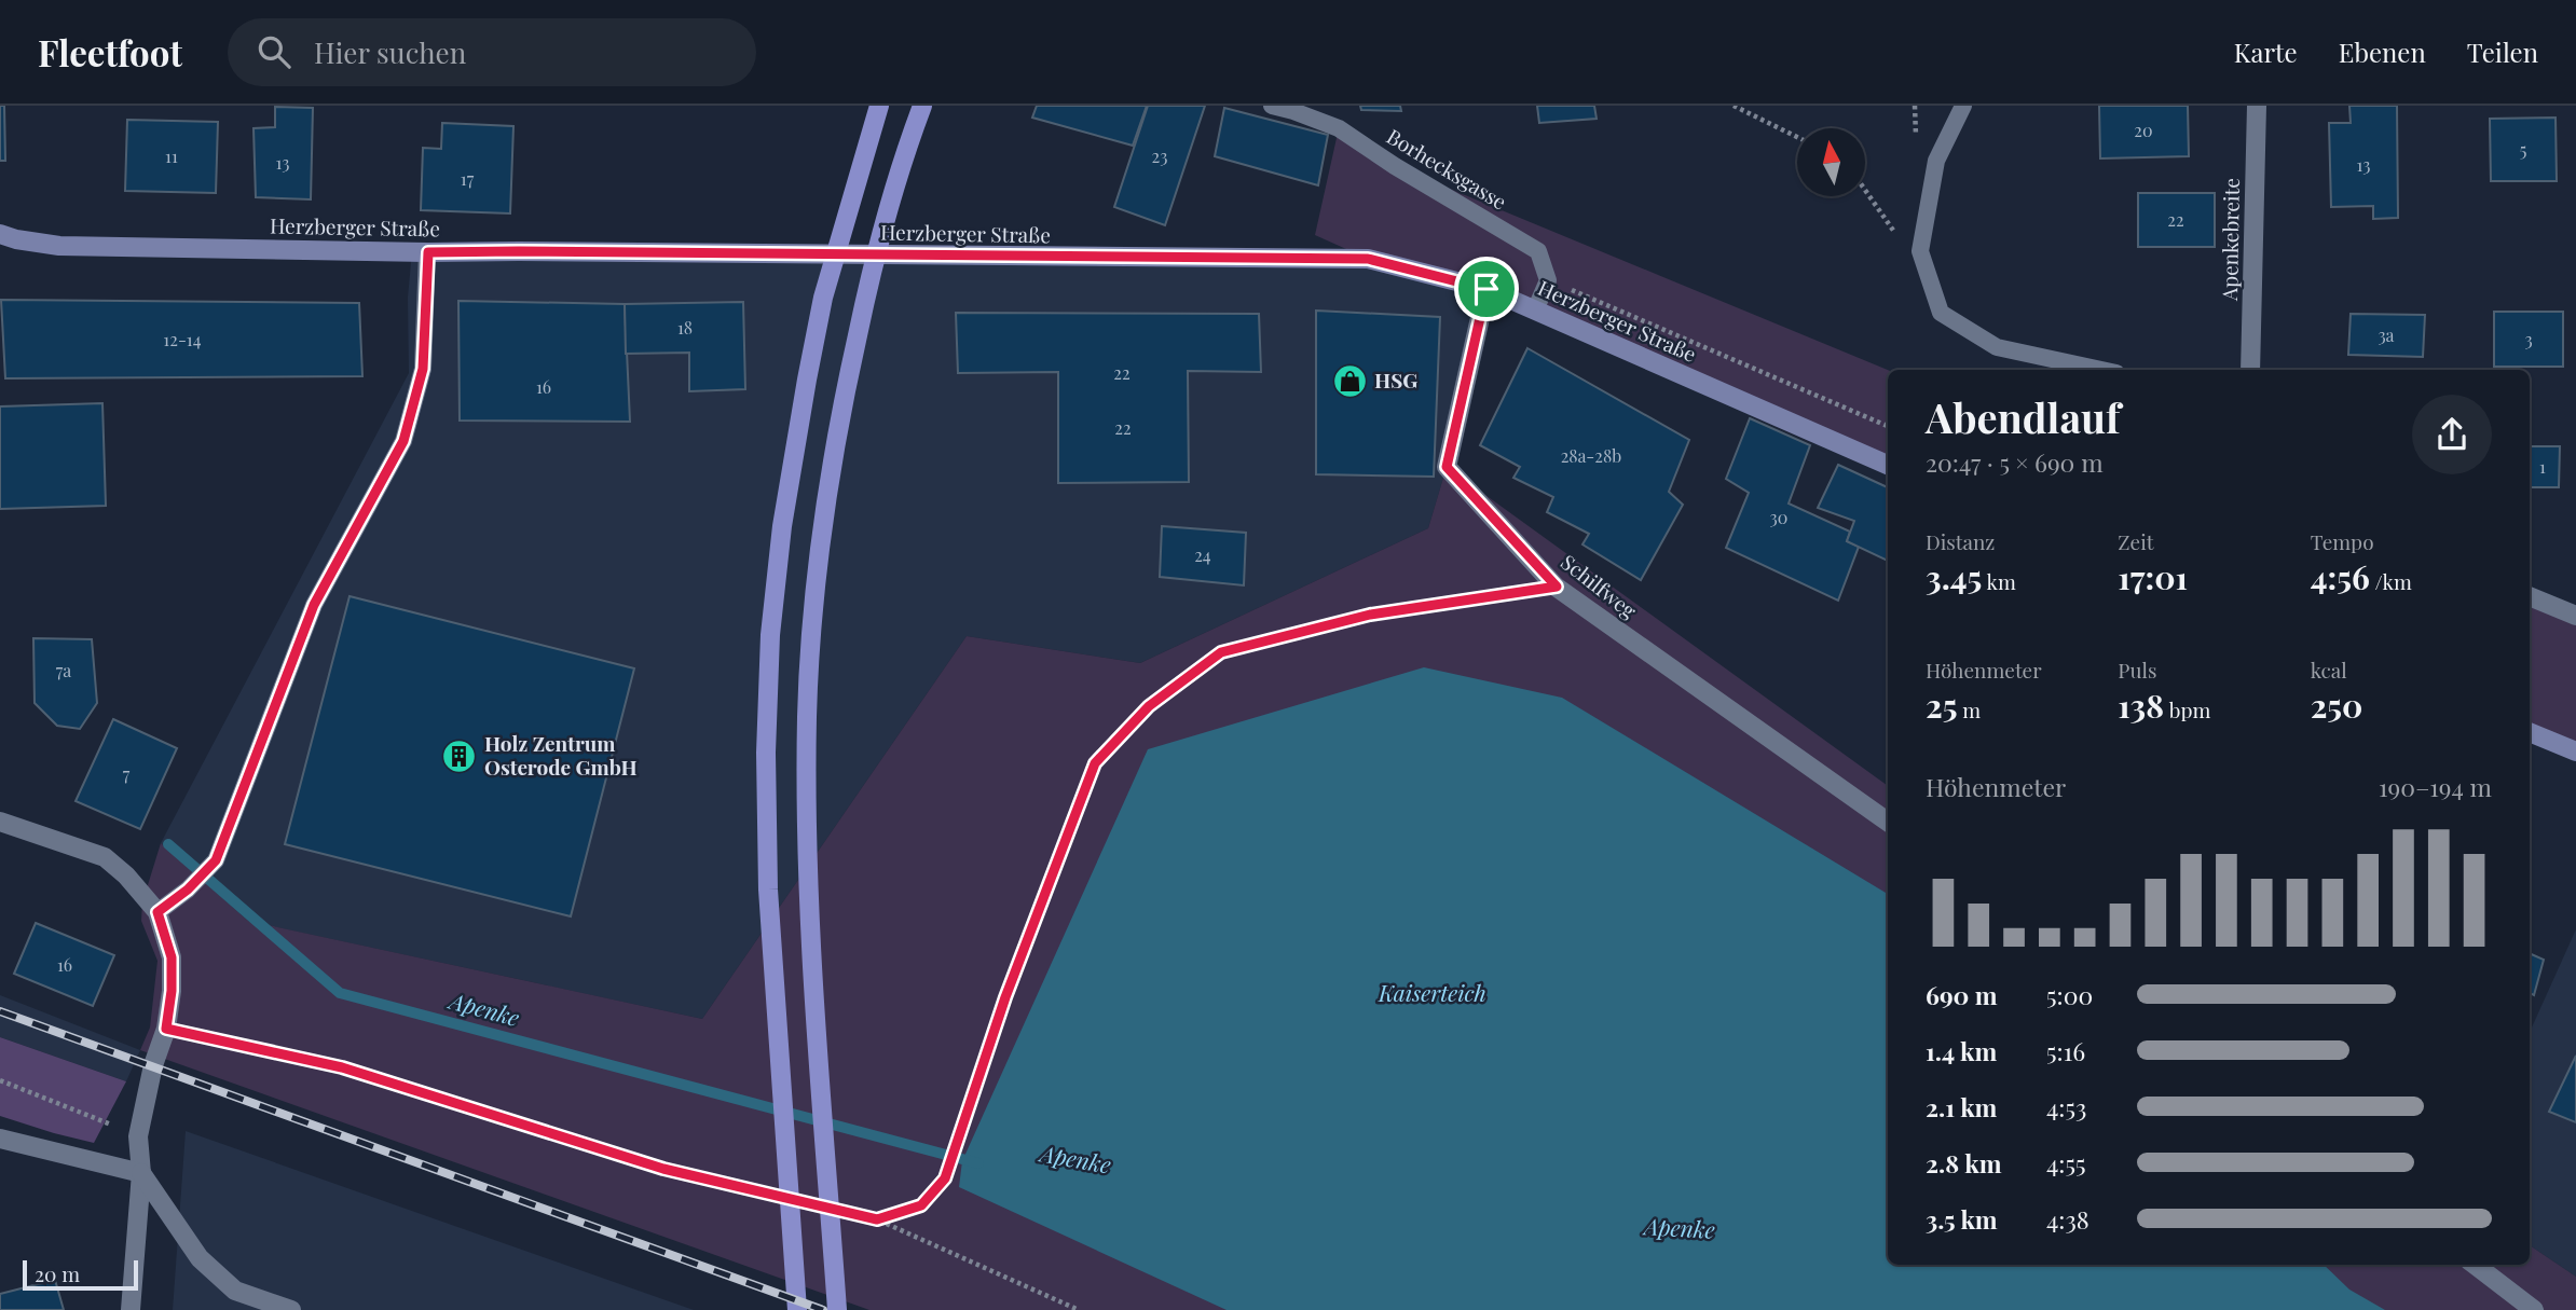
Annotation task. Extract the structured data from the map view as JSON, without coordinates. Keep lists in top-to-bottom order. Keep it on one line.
{"streets":{"street":["Herzberger Straße","Apenkebreite","Schilfweg"],"lane":["Borhecksgasse"]},"crossings":[["Borhecksgasse","Herzberger Straße"],["Herzberger Straße","Schilfweg"]],"water":["Kaiserteich","Apenke"],"places":{"shop":["HSG"],"building":["Holz Zentrum Osterode GmbH"]},"house_numbers":["20","5","11","23","13","13","17","22","18","3a","12-14","3","22","16","22","28a-28b","1","30","24","7a","7","16"],"scale_bar":"20 m","north":"top","page":{"header":"Fleetfoot","search":"Hier suchen","nav":["Karte","Ebenen","Teilen"],"heading":["Abendlauf","20:47 · 5 × 690 m"],"stats":[["Distanz","3.45 km"],["Zeit","17:01"],["Tempo","4:56 /km"],["Höhenmeter","25 m"],["Puls","138 bpm"],["kcal","250"]],"chart":["Höhenmeter","190–194 m"],"list":[{"name":"690 m","note":"5:00"},{"name":"1.4 km","note":"5:16"},{"name":"2.1 km","note":"4:53"},{"name":"2.8 km","note":"4:55"},{"name":"3.5 km","note":"4:38"}],"scale":"20 m"}}
